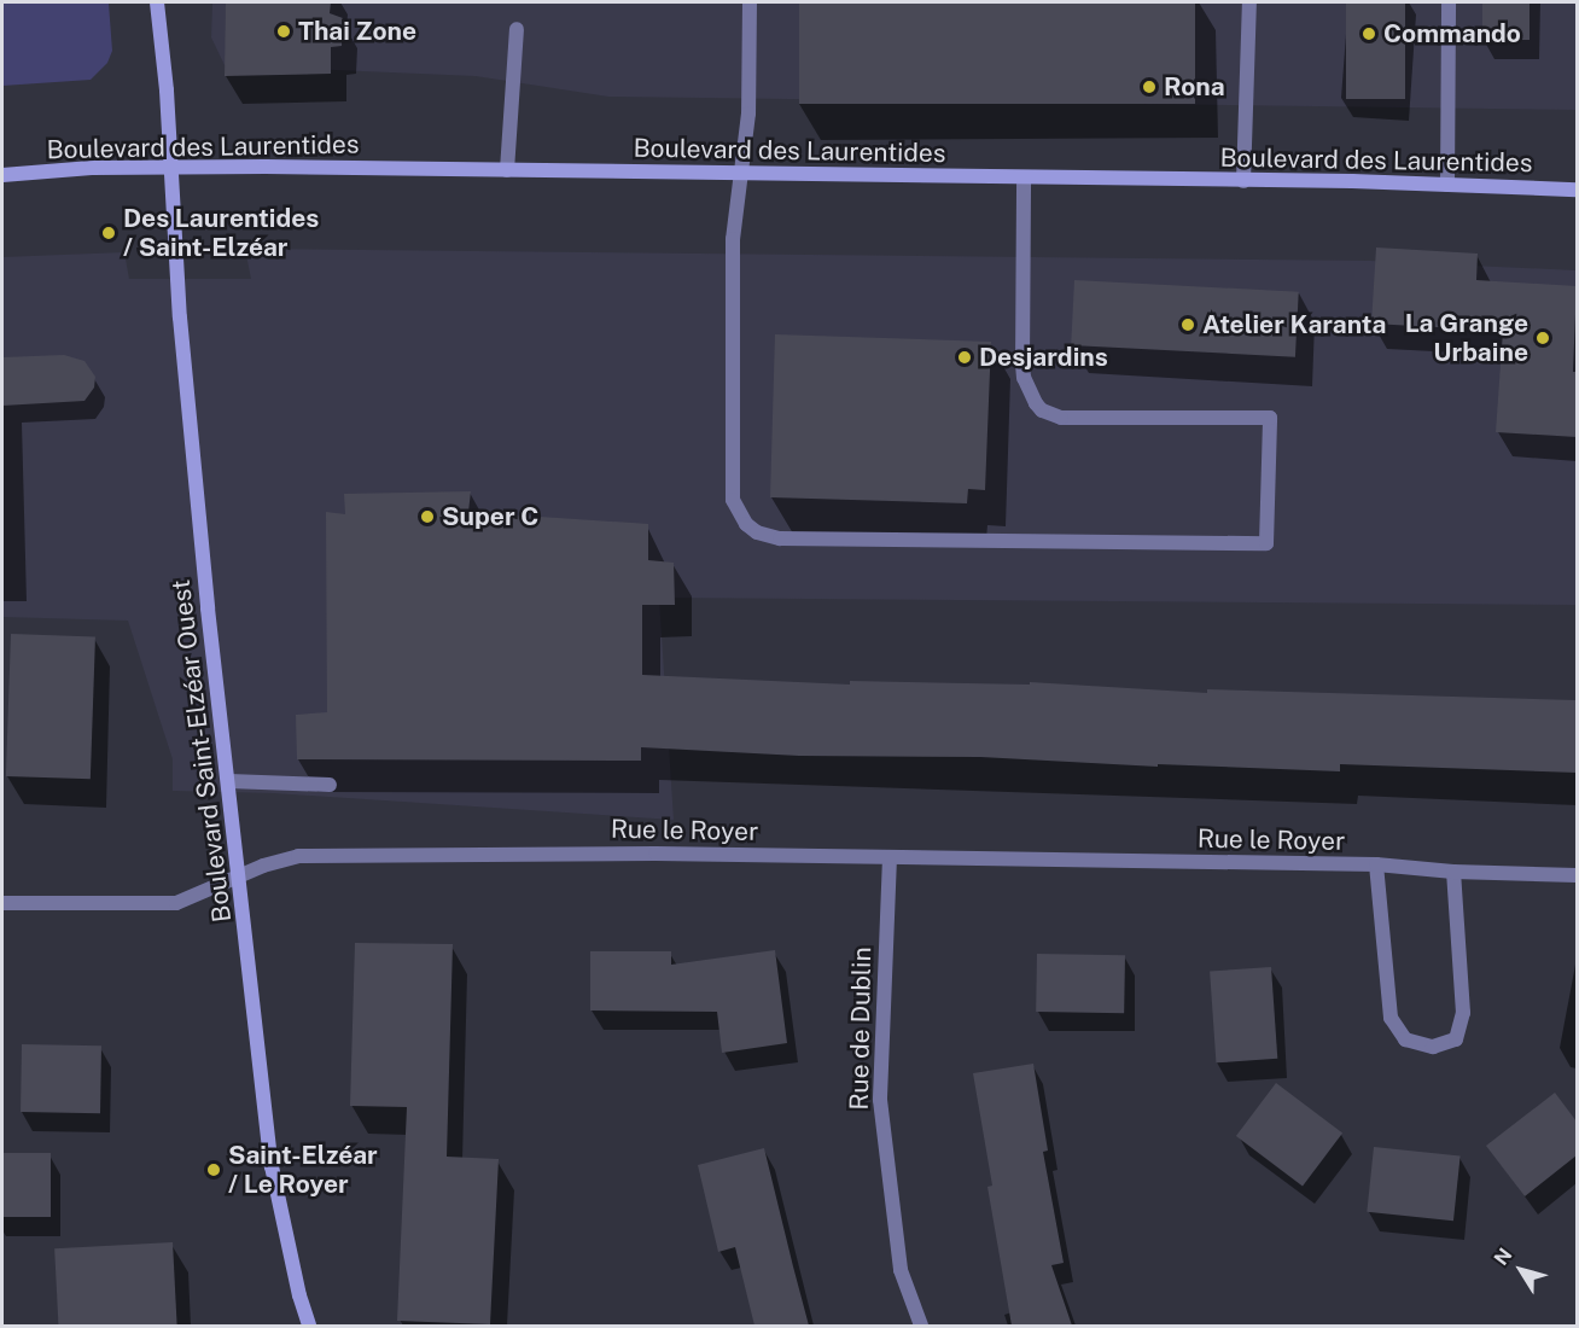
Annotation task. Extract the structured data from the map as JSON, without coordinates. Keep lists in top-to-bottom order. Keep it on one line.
{"streets":{"main road":["Boulevard des Laurentides","Boulevard Saint-Elzéar Ouest"],"street":["Rue le Royer","Rue de Dublin"]},"crossings":[["Boulevard des Laurentides","Boulevard Saint-Elzéar Ouest"],["Boulevard Saint-Elzéar Ouest","Rue le Royer"],["Rue le Royer","Rue de Dublin"]],"places":["Thai Zone","Commando","Rona","Des Laurentides / Saint-Elzéar","Atelier Karanta","La Grange Urbaine","Desjardins","Super C","Saint-Elzéar / Le Royer"],"north":"top left"}
